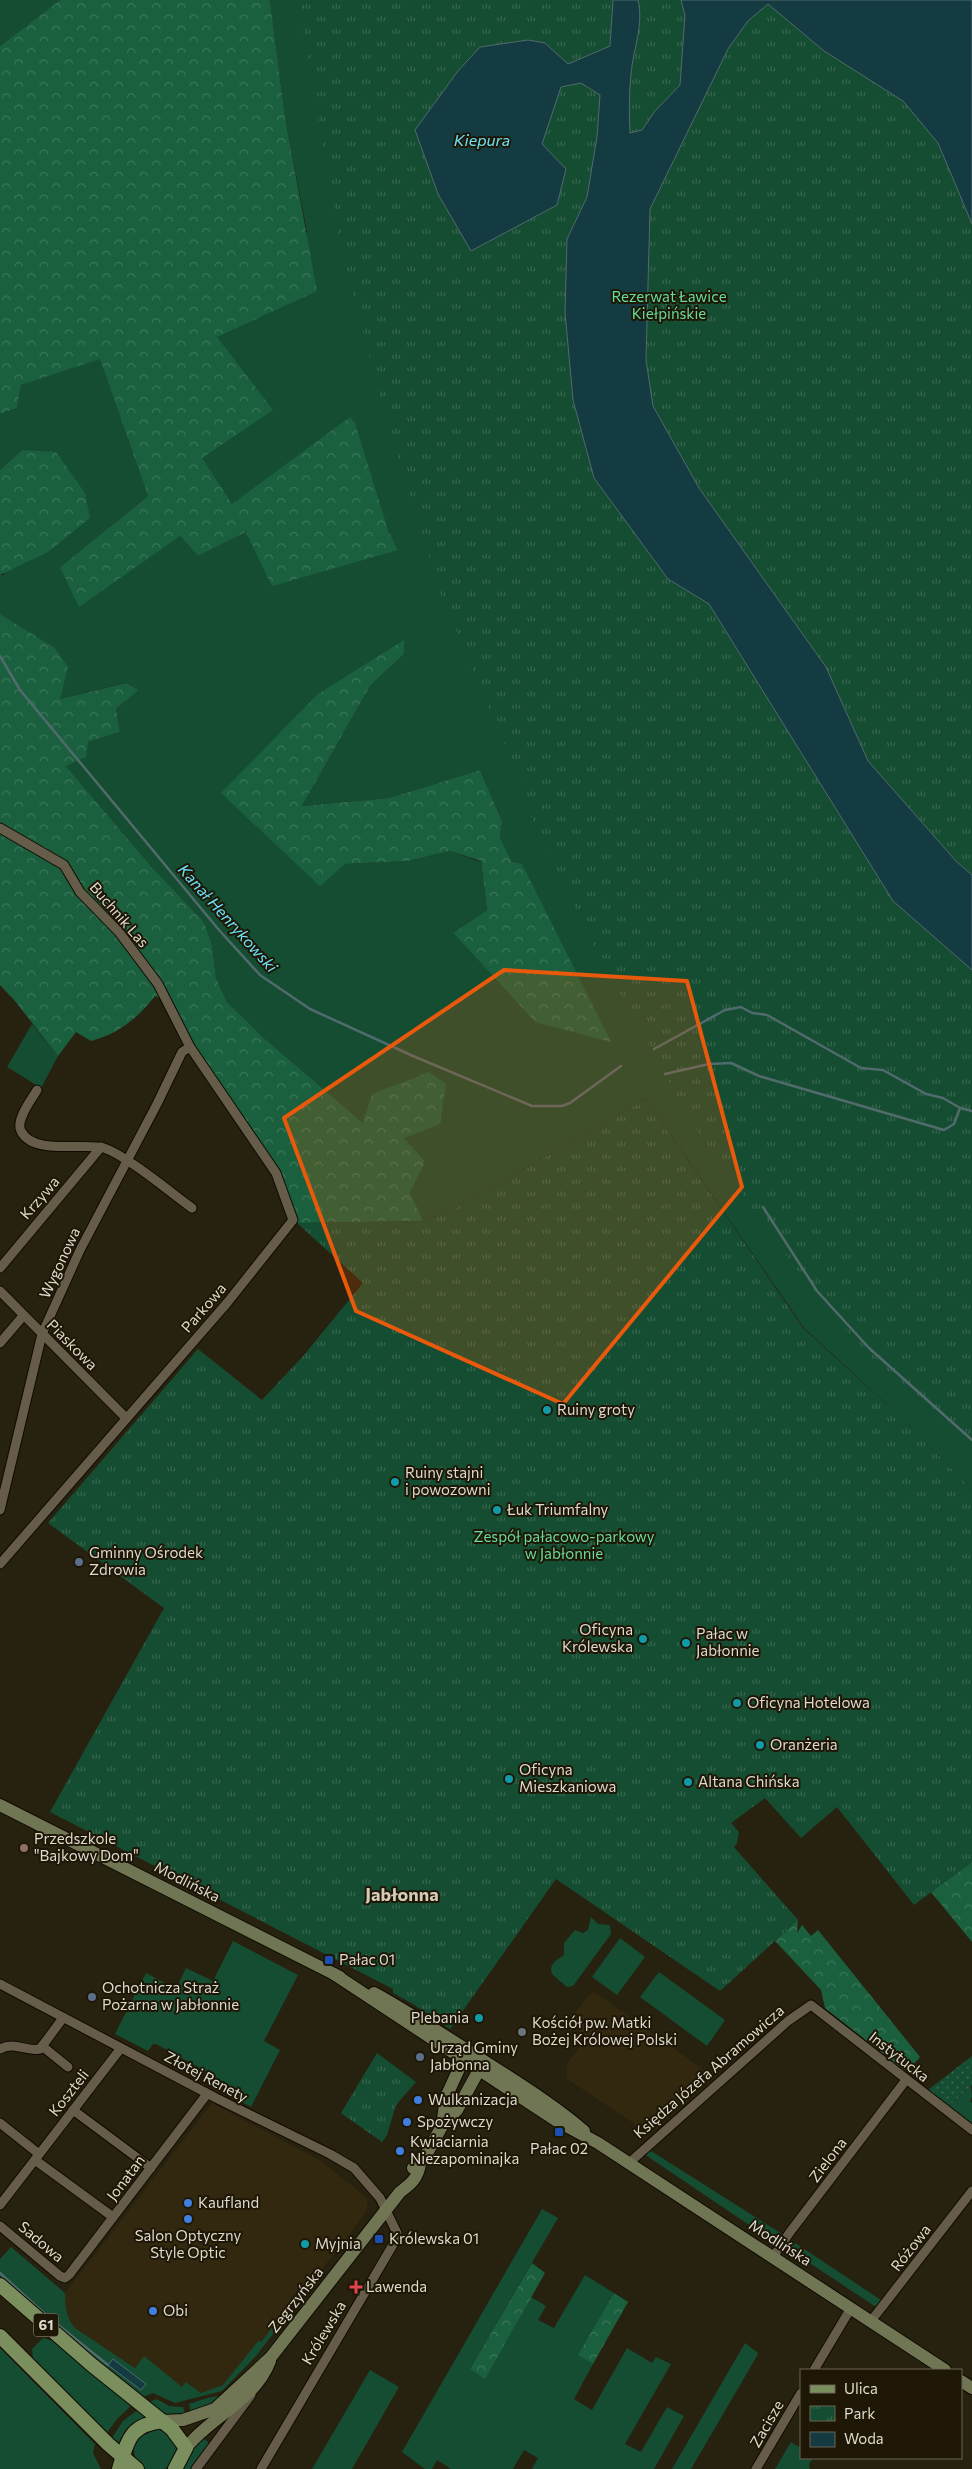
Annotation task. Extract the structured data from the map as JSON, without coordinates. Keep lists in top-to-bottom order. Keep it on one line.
{"streets":{"main road":["Modlińska","Zegrzyńska","61"],"street":["Buchnik Las","Krzywa","Wygonowa","Parkowa","Piaskowa","Instytucka","Księdza Józefa Abramowicza","Złotej Renety","Koszteli","Zielona","Jonatan","Sadowa","Różowa","Królewska","Zacisze"]},"crossings":[["Buchnik Las","Wygonowa"],["Buchnik Las","Parkowa"],["Wygonowa","Parkowa"],["Wygonowa","Piaskowa"],["Parkowa","Piaskowa"],["Modlińska","Księdza Józefa Abramowicza"],["Modlińska","Zielona"],["Modlińska","Różowa"],["Modlińska","Zegrzyńska"],["Instytucka","Księdza Józefa Abramowicza"],["Instytucka","Zielona"],["Złotej Renety","Koszteli"],["Złotej Renety","Jonatan"],["Złotej Renety","Zegrzyńska"],["Złotej Renety","Królewska"],["Jonatan","Sadowa"],["Zegrzyńska","61"],["Zegrzyńska","Królewska"]],"districts":["Jabłonna"],"water":["Kiepura","Kanał Henrykowski"],"parks":["Rezerwat Ławice Kiełpińskie","Zespół pałacowo-parkowy w Jabłonnie"],"places":{"other":["Ruiny groty","Ruiny stajni i powozowni","Łuk Triumfalny","Gminny Ośrodek Zdrowia","Oficyna Królewska","Pałac w Jabłonnie","Oficyna Hotelowa","Oranżeria","Oficyna Mieszkaniowa","Altana Chińska","Przedszkole \"Bajkowy Dom\"","Ochotnicza Straż Pożarna w Jabłonnie","Plebania","Kościół pw. Matki Bożej Królowej Polski","Urząd Gminy Jabłonna","Wulkanizacja","Spożywczy","Kwiaciarnia Niezapominajka","Kaufland","Salon Optyczny Style Optic","Myjnia","Obi"],"transit":["Pałac 01","Pałac 02","Królewska 01"],"health":["Lawenda"]},"legend":["Ulica","Park","Woda"]}
